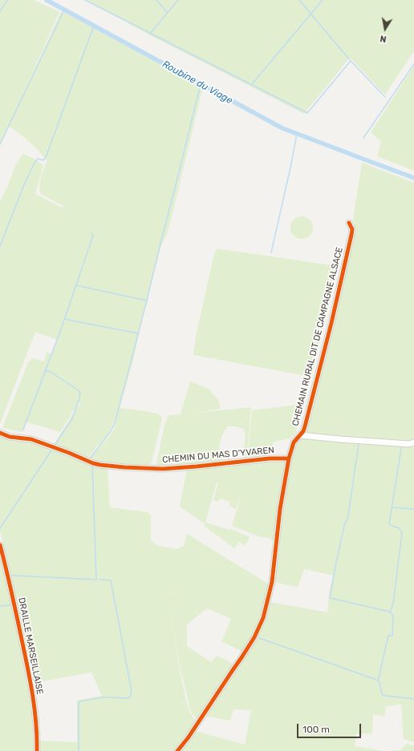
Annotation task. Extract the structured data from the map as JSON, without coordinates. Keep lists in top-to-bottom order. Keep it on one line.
{"streets":{"street":["CHEMAIN RURAL DIT DE CAMPAGNE ALSACE","CHEMIN DU MAS D'YVAREN","DRAILLE MARSEILLAISE"]},"crossings":[["CHEMAIN RURAL DIT DE CAMPAGNE ALSACE","CHEMIN DU MAS D'YVAREN"]],"water":["Roubine du Viage"],"scale_bar":"100 m","north":"bottom"}
